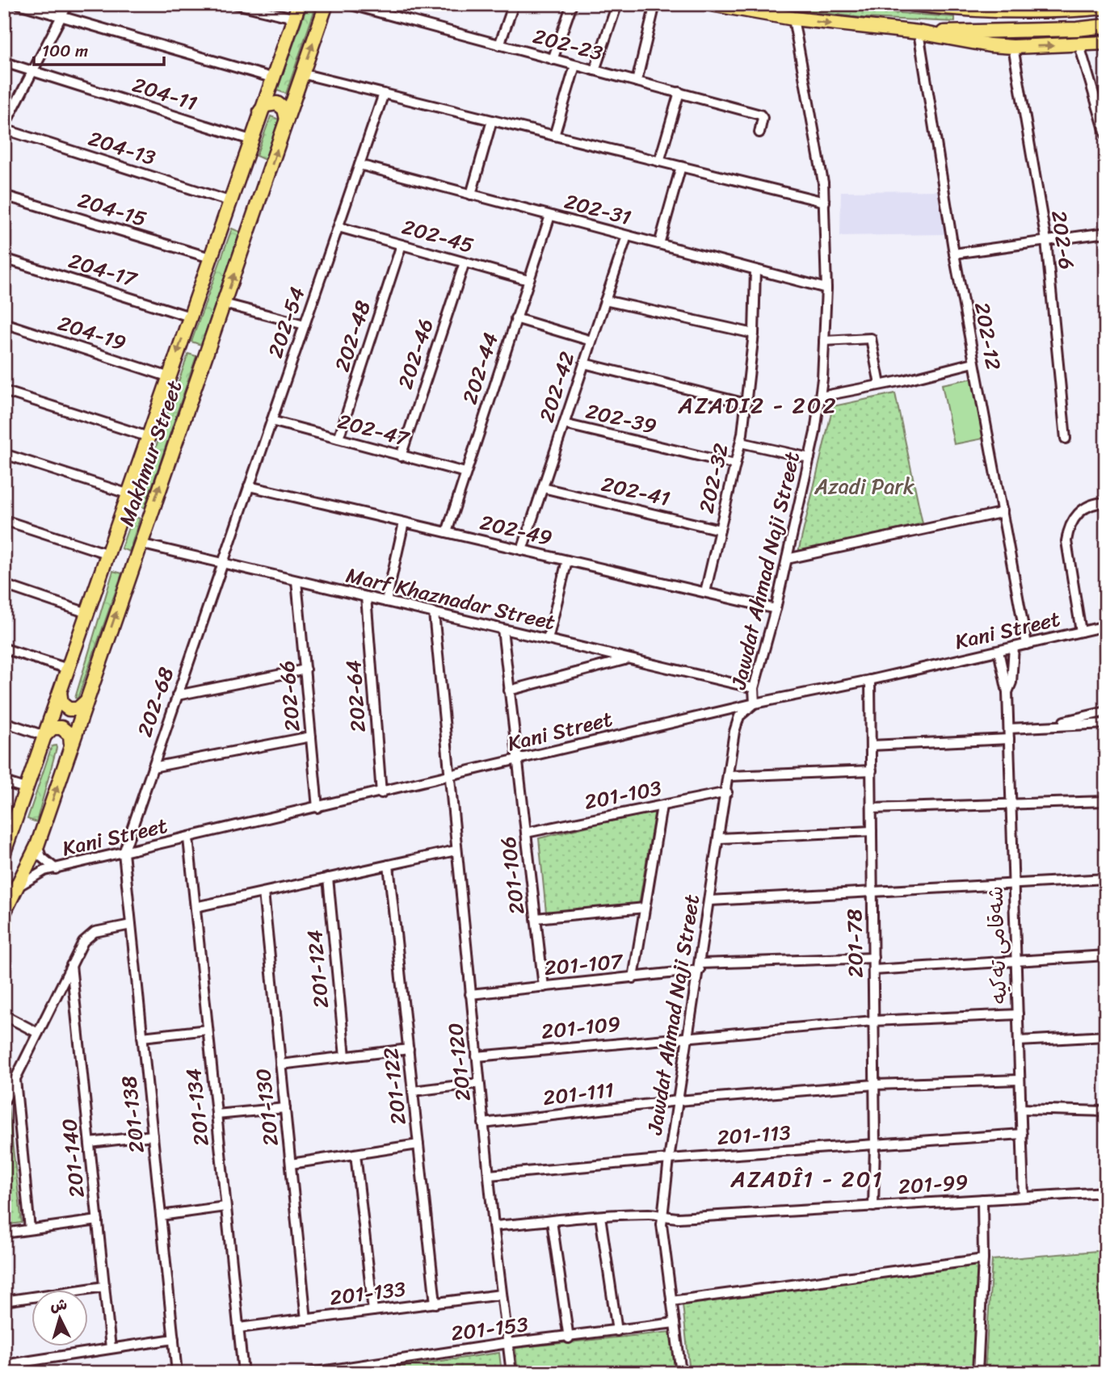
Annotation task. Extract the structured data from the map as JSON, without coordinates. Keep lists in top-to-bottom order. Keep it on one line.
{"streets":{"highway":["Makhmur Street"],"street":["202-23","204-11","204-13","204-15","202-31","202-45","202-6","204-17","202-54","204-19","202-48","202-12","202-46","202-44","202-42","202-39","202-47","202-32","202-41","202-49","Jawdat Ahmad Naji Street","Marf Khaznadar Street","Kani Street","202-66","202-64","202-68","201-103","201-106","201-78","شەقامی تەکیە","201-107","201-124","201-109","201-120","201-122","201-111","201-134","201-130","201-138","201-113","201-140","201-99","201-133","201-153"]},"crossings":[["204-11","Makhmur Street"],["204-13","Makhmur Street"],["204-15","Makhmur Street"],["202-31","202-54"],["202-31","202-44"],["202-31","202-42"],["202-31","202-32"],["202-31","Jawdat Ahmad Naji Street"],["202-45","202-54"],["202-45","202-48"],["202-45","202-46"],["202-45","202-44"],["204-17","Makhmur Street"],["202-54","202-47"],["202-54","202-49"],["202-54","Marf Khaznadar Street"],["202-54","202-68"],["204-19","Makhmur Street"],["202-48","202-47"],["202-12","Kani Street"],["202-46","202-47"],["202-44","202-47"],["202-44","202-49"],["202-42","202-39"],["202-42","202-41"],["202-42","202-49"],["202-39","202-32"],["Makhmur Street","Marf Khaznadar Street"],["Makhmur Street","Kani Street"],["202-32","202-41"],["202-32","202-49"],["202-49","Jawdat Ahmad Naji Street"],["Jawdat Ahmad Naji Street","Marf Khaznadar Street"],["Jawdat Ahmad Naji Street","Kani Street"],["Jawdat Ahmad Naji Street","201-103"],["Jawdat Ahmad Naji Street","201-107"],["Jawdat Ahmad Naji Street","201-109"],["Jawdat Ahmad Naji Street","201-111"],["Jawdat Ahmad Naji Street","201-113"],["Jawdat Ahmad Naji Street","201-99"],["Jawdat Ahmad Naji Street","201-153"],["Marf Khaznadar Street","202-66"],["Marf Khaznadar Street","202-64"],["Marf Khaznadar Street","202-68"],["Marf Khaznadar Street","201-106"],["Marf Khaznadar Street","201-120"],["Kani Street","202-66"],["Kani Street","202-64"],["Kani Street","202-68"],["Kani Street","201-106"],["Kani Street","201-78"],["Kani Street","شەقامی تەکیە"],["Kani Street","201-120"],["Kani Street","201-134"],["Kani Street","201-138"],["202-68","201-138"],["201-103","201-106"],["201-106","201-107"],["201-78","201-107"],["201-78","201-109"],["201-78","201-111"],["201-78","201-113"],["201-78","201-99"],["شەقامی تەکیە","201-109"],["شەقامی تەکیە","201-111"],["شەقامی تەکیە","201-113"],["شەقامی تەکیە","201-99"],["201-107","201-120"],["201-109","201-120"],["201-120","201-111"],["201-120","201-113"],["201-120","201-99"],["201-120","201-133"],["201-120","201-153"],["201-122","201-133"],["201-134","201-133"],["201-130","201-133"]],"districts":["AZADI2 - 202","AZADÎ1 - 201"],"parks":["Azadi Park"],"scale_bar":"100 m","north":"top"}
